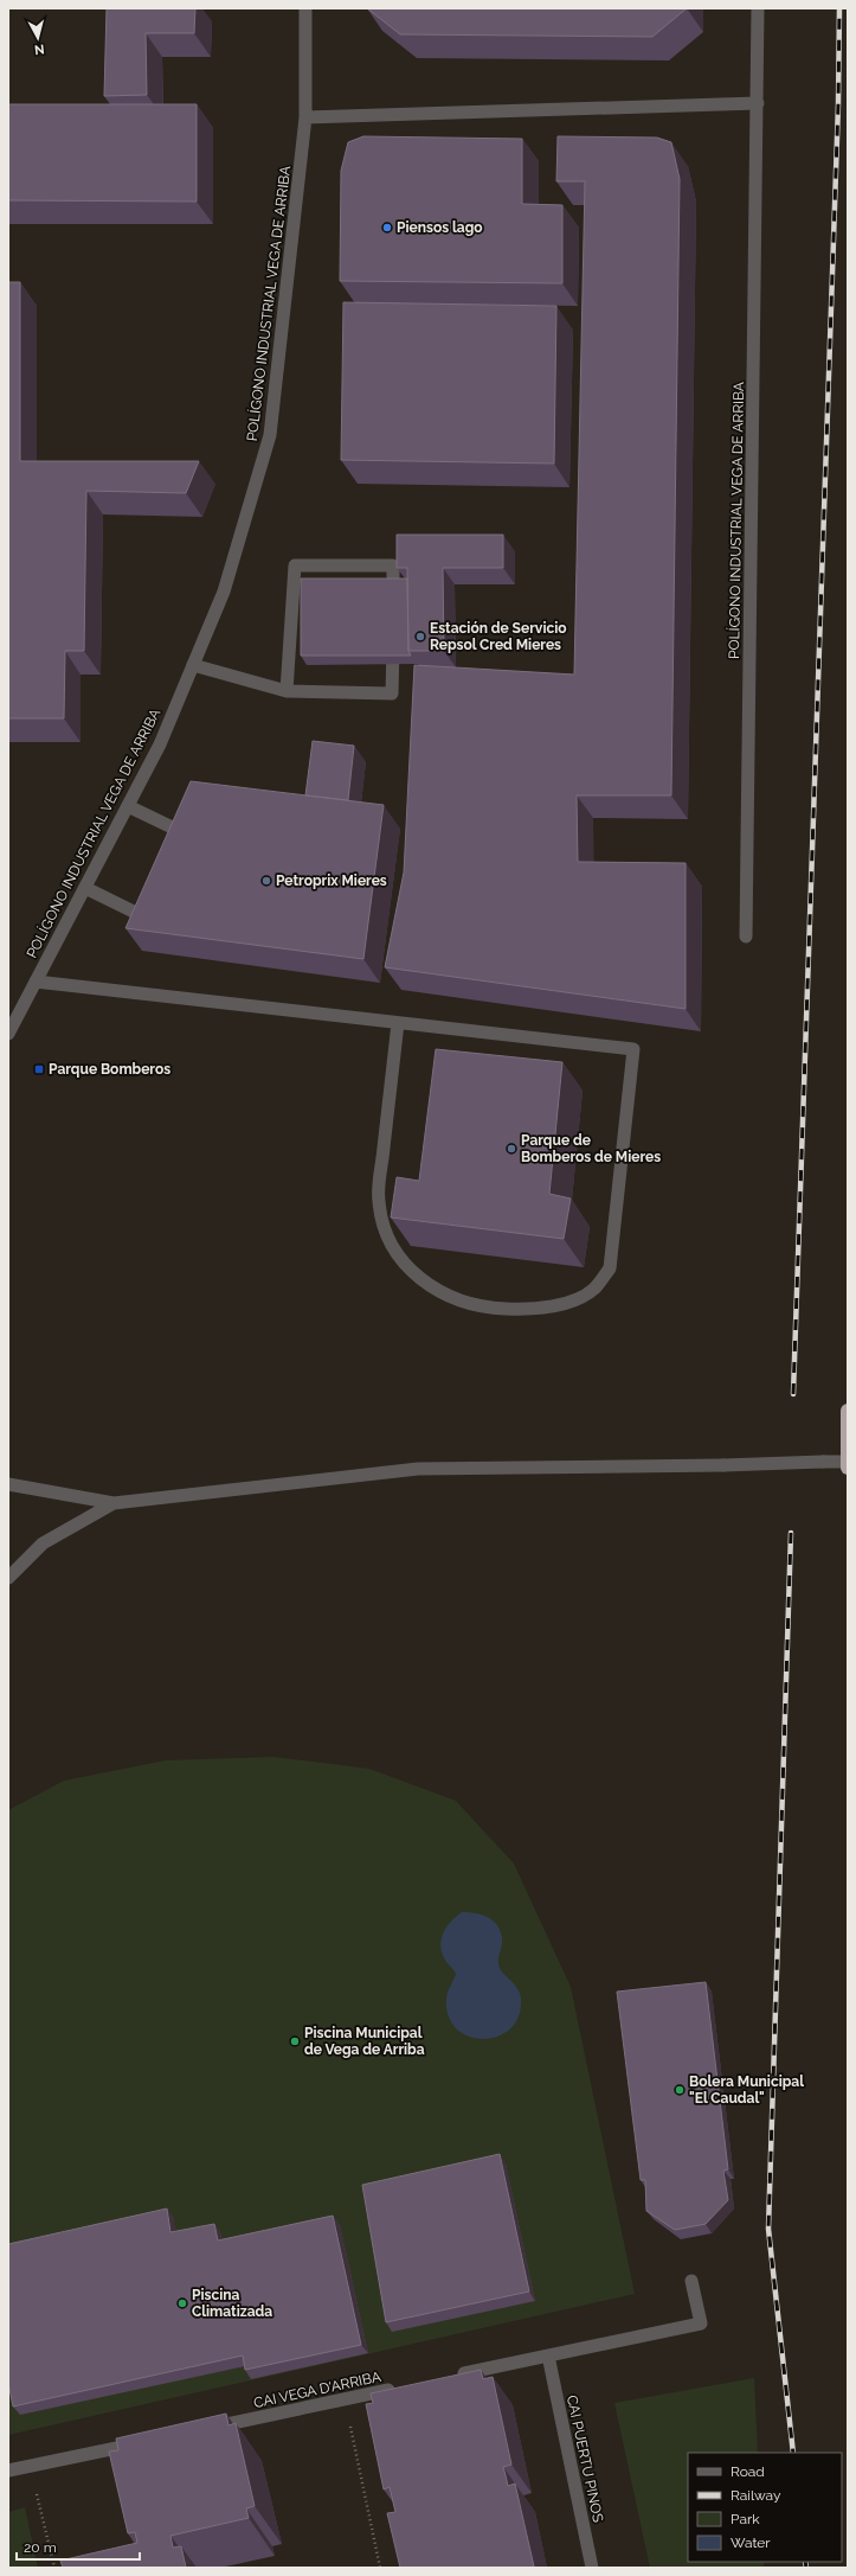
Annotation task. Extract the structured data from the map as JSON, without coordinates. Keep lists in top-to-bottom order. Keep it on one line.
{"streets":{"street":["POLÍGONO INDUSTRIAL VEGA DE ARRIBA","CAI VEGA D'ARRIBA","CAI PUERTU PINOS"]},"places":{"other":["Piensos lago","Estación de Servicio Repsol Cred Mieres","Petroprix Mieres","Parque de Bomberos de Mieres","Piscina Municipal de Vega de Arriba","Bolera Municipal \"El Caudal\"","Piscina Climatizada"],"transit":["Parque Bomberos"]},"legend":["Road","Railway","Park","Water"],"scale_bar":"20 m","north":"bottom"}
